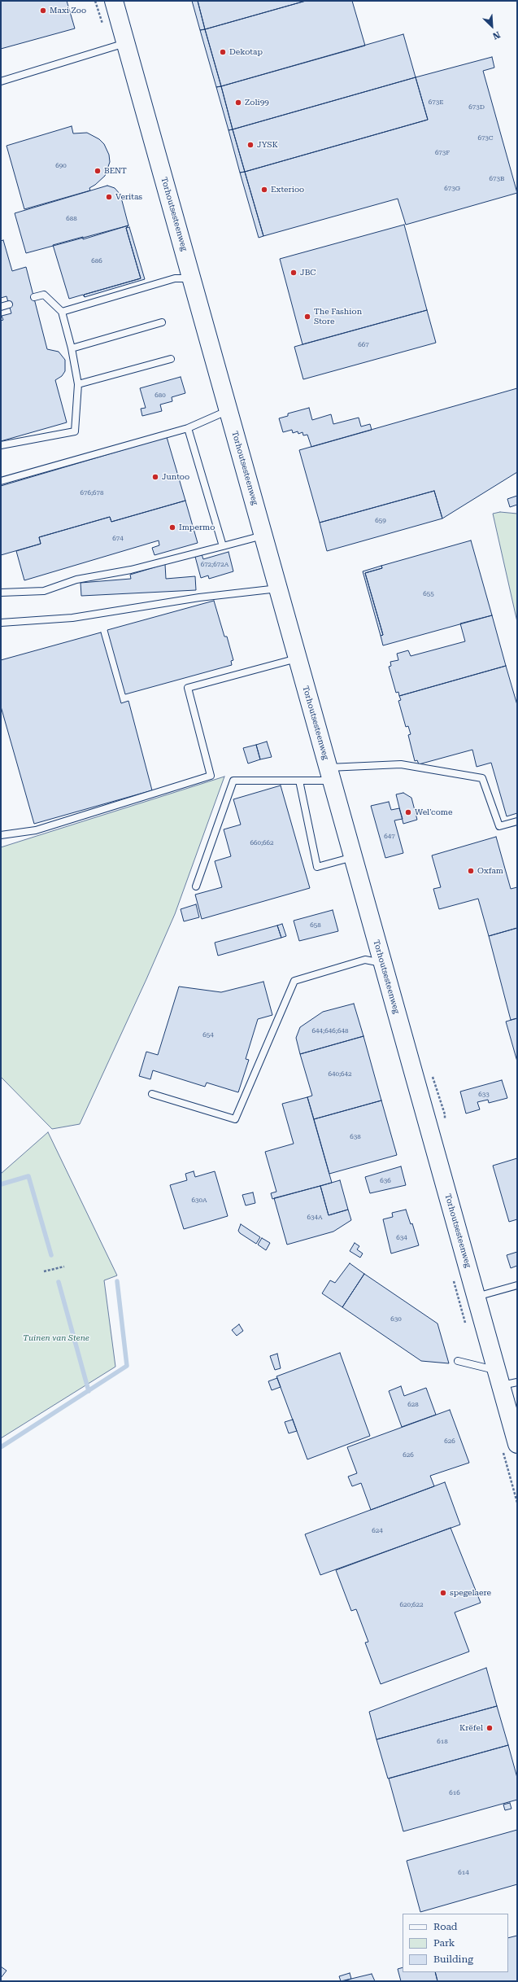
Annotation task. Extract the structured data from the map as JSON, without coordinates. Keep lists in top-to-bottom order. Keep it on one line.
{"streets":{"main road":["Torhoutsesteenweg"]},"parks":["Tuinen van Stene"],"places":["Maxi Zoo","Dekotap","Zoli99","JYSK","BENT","Exterioo","Veritas","JBC","The Fashion Store","Juntoo","Impermo","Wel'come","Oxfam","spegelaere","Krëfel"],"house_numbers":["673E","673D","673C","673F","690","673B","673G","688","686","667","680","676;678","659","674","672;672A","655","647","660;662","658","644;646;648","654","640;642","633","638","636","630A","634A","634","630","628","626","626","624","620;622","618","616","614"],"legend":["Road","Park","Building"],"north":"bottom right"}
